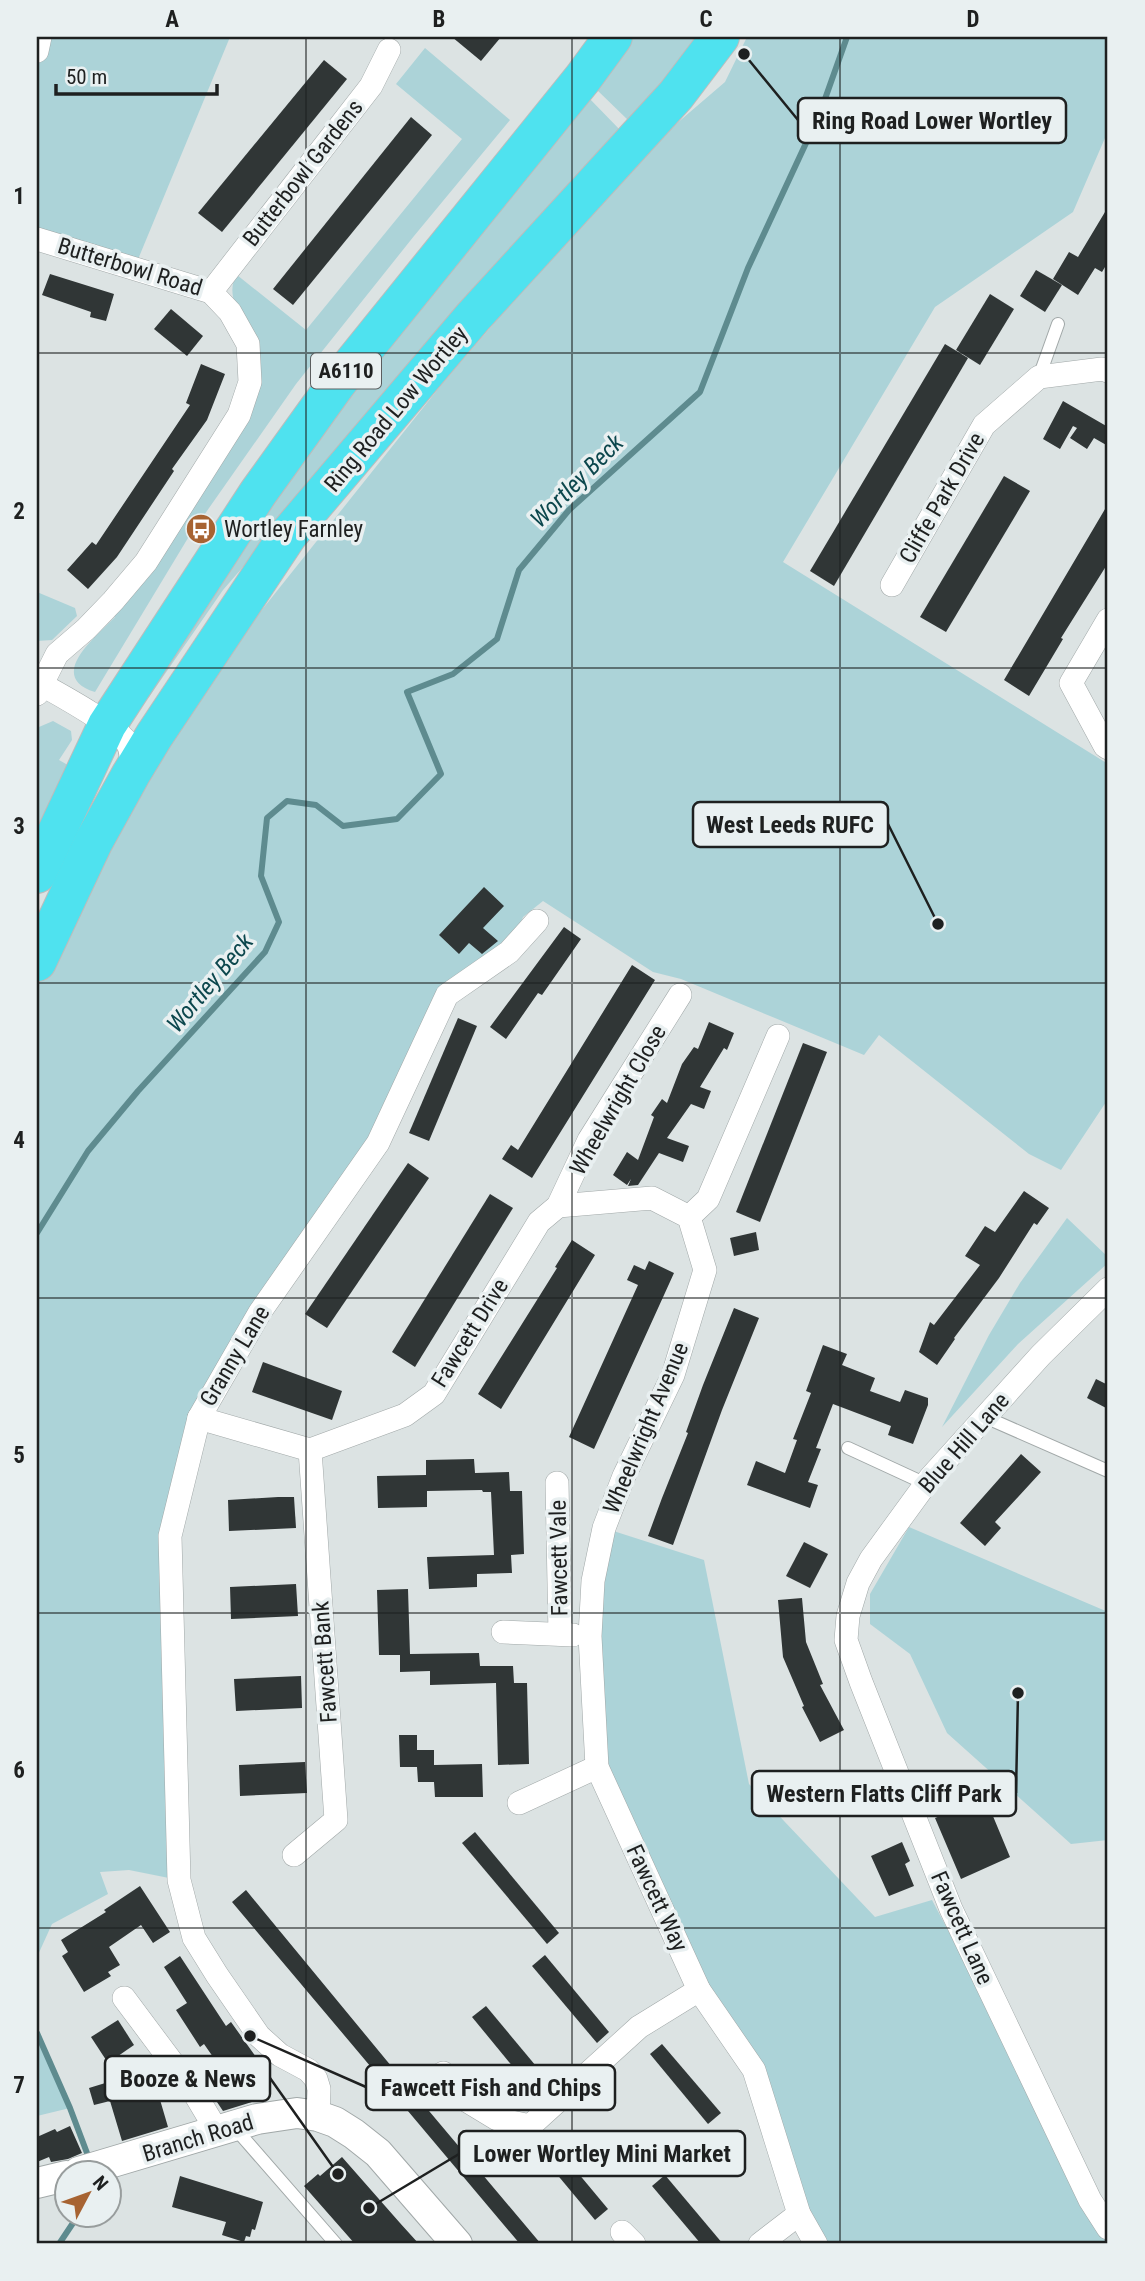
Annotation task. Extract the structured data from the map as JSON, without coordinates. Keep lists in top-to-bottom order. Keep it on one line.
{"streets":{"highway":["A6110","Ring Road Low Wortley"],"street":["Butterbowl Gardens","Butterbowl Road","Cliffe Park Drive","Wheelwright Close","Fawcett Drive","Granny Lane","Wheelwright Avenue","Blue Hill Lane","Fawcett Vale","Fawcett Bank","Fawcett Way","Fawcett Lane","Branch Road"]},"crossings":[["Butterbowl Gardens","Butterbowl Road"],["Wheelwright Close","Fawcett Drive"],["Fawcett Drive","Fawcett Bank"],["Granny Lane","Branch Road"],["Wheelwright Avenue","Fawcett Way"],["Blue Hill Lane","Fawcett Lane"],["Fawcett Vale","Fawcett Way"]],"water":["Wortley Beck"],"places":{"other":["Ring Road Lower Wortley","West Leeds RUFC","Western Flatts Cliff Park","Fawcett Fish and Chips","Booze & News","Lower Wortley Mini Market"],"bus stop":["Wortley Farnley"]},"scale_bar":"50 m","north":"top right","grid":{"columns":["A","B","C","D"],"rows":["1","2","3","4","5","6","7"]}}
